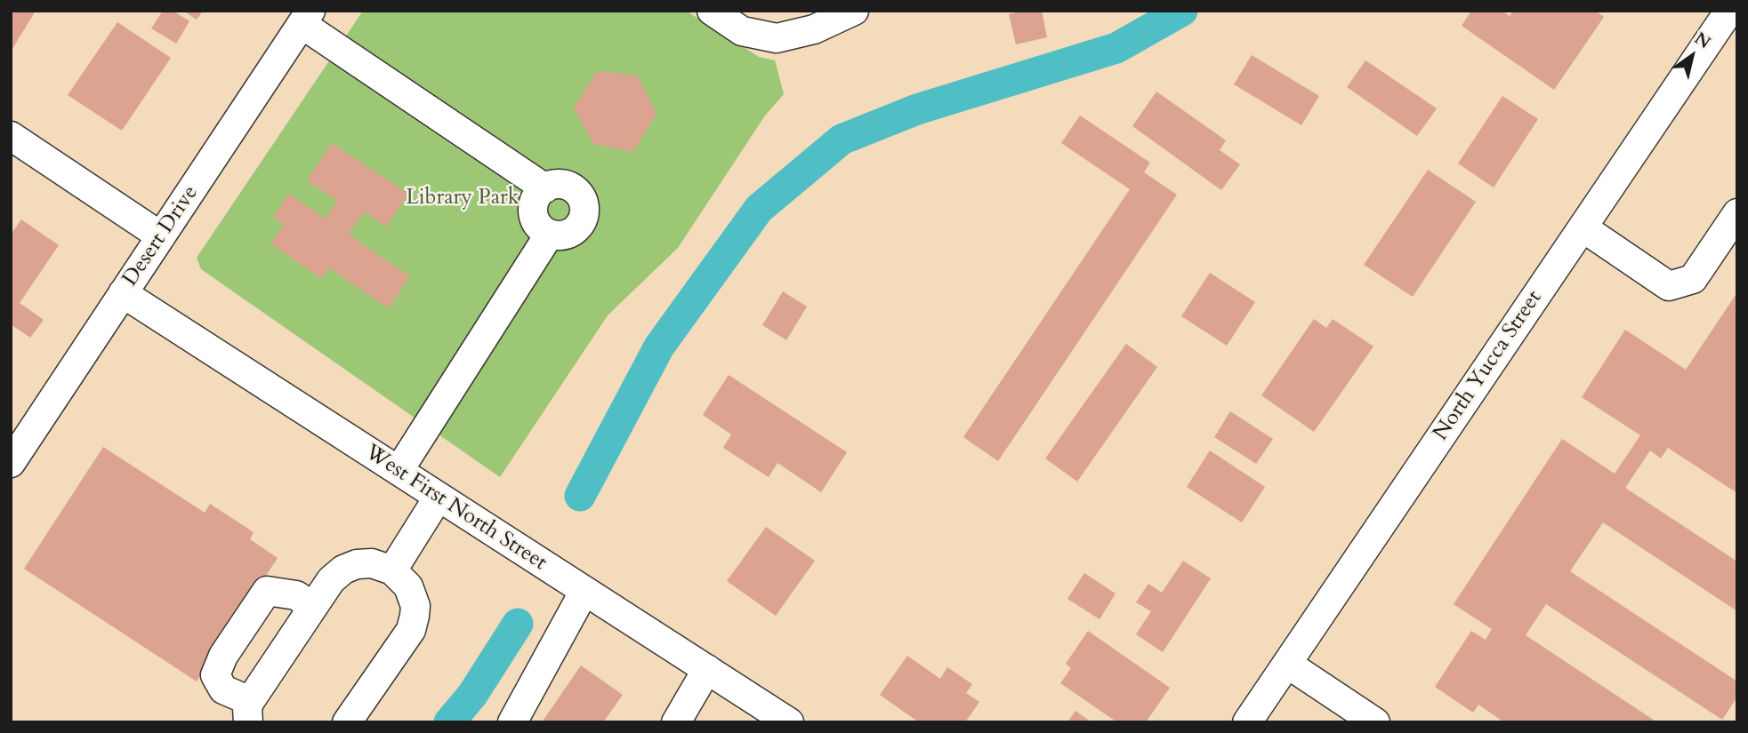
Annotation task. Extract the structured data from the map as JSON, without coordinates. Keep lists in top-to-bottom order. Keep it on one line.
{"streets":{"street":["Desert Drive","North Yucca Street","West First North Street"]},"crossings":[["Desert Drive","West First North Street"]],"parks":["Library Park"],"north":"top right"}
